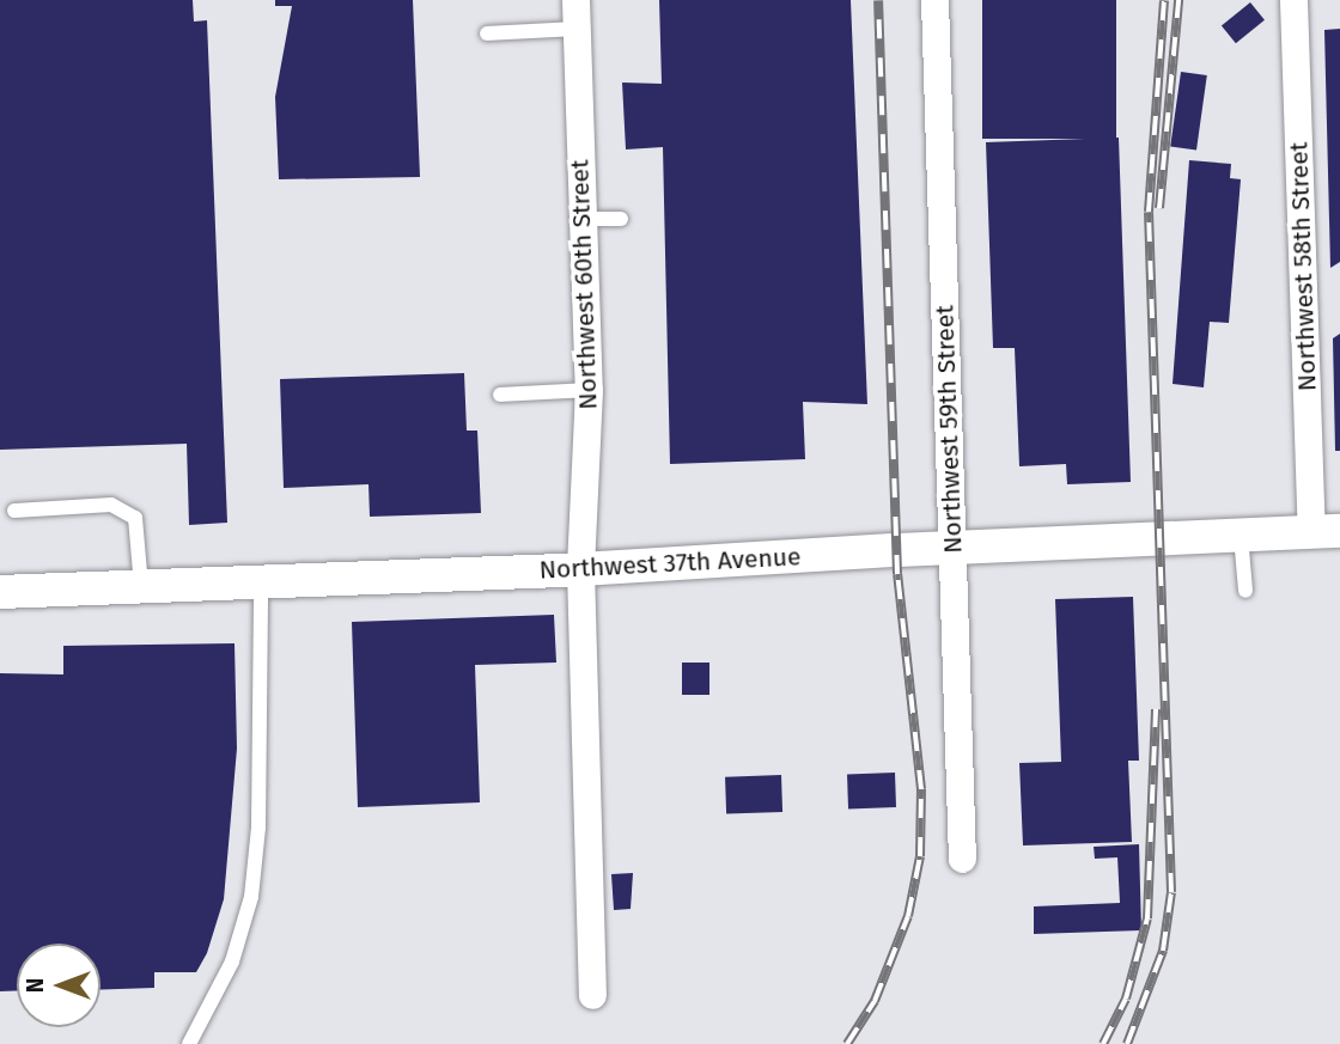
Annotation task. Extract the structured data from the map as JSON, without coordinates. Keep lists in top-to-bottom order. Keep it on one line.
{"streets":{"street":["Northwest 58th Street","Northwest 60th Street","Northwest 59th Street","Northwest 37th Avenue"]},"crossings":[["Northwest 58th Street","Northwest 37th Avenue"],["Northwest 60th Street","Northwest 37th Avenue"],["Northwest 59th Street","Northwest 37th Avenue"]],"north":"left"}
